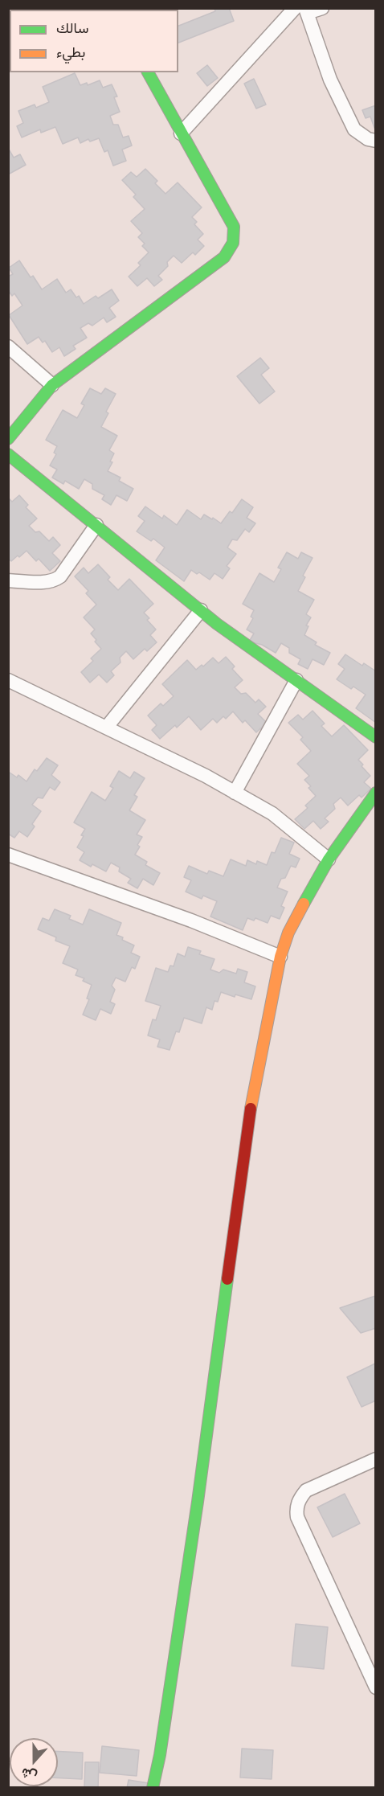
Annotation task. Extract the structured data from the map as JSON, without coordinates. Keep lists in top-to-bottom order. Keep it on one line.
{"legend":["سالك","بطيء"],"north":"bottom"}
